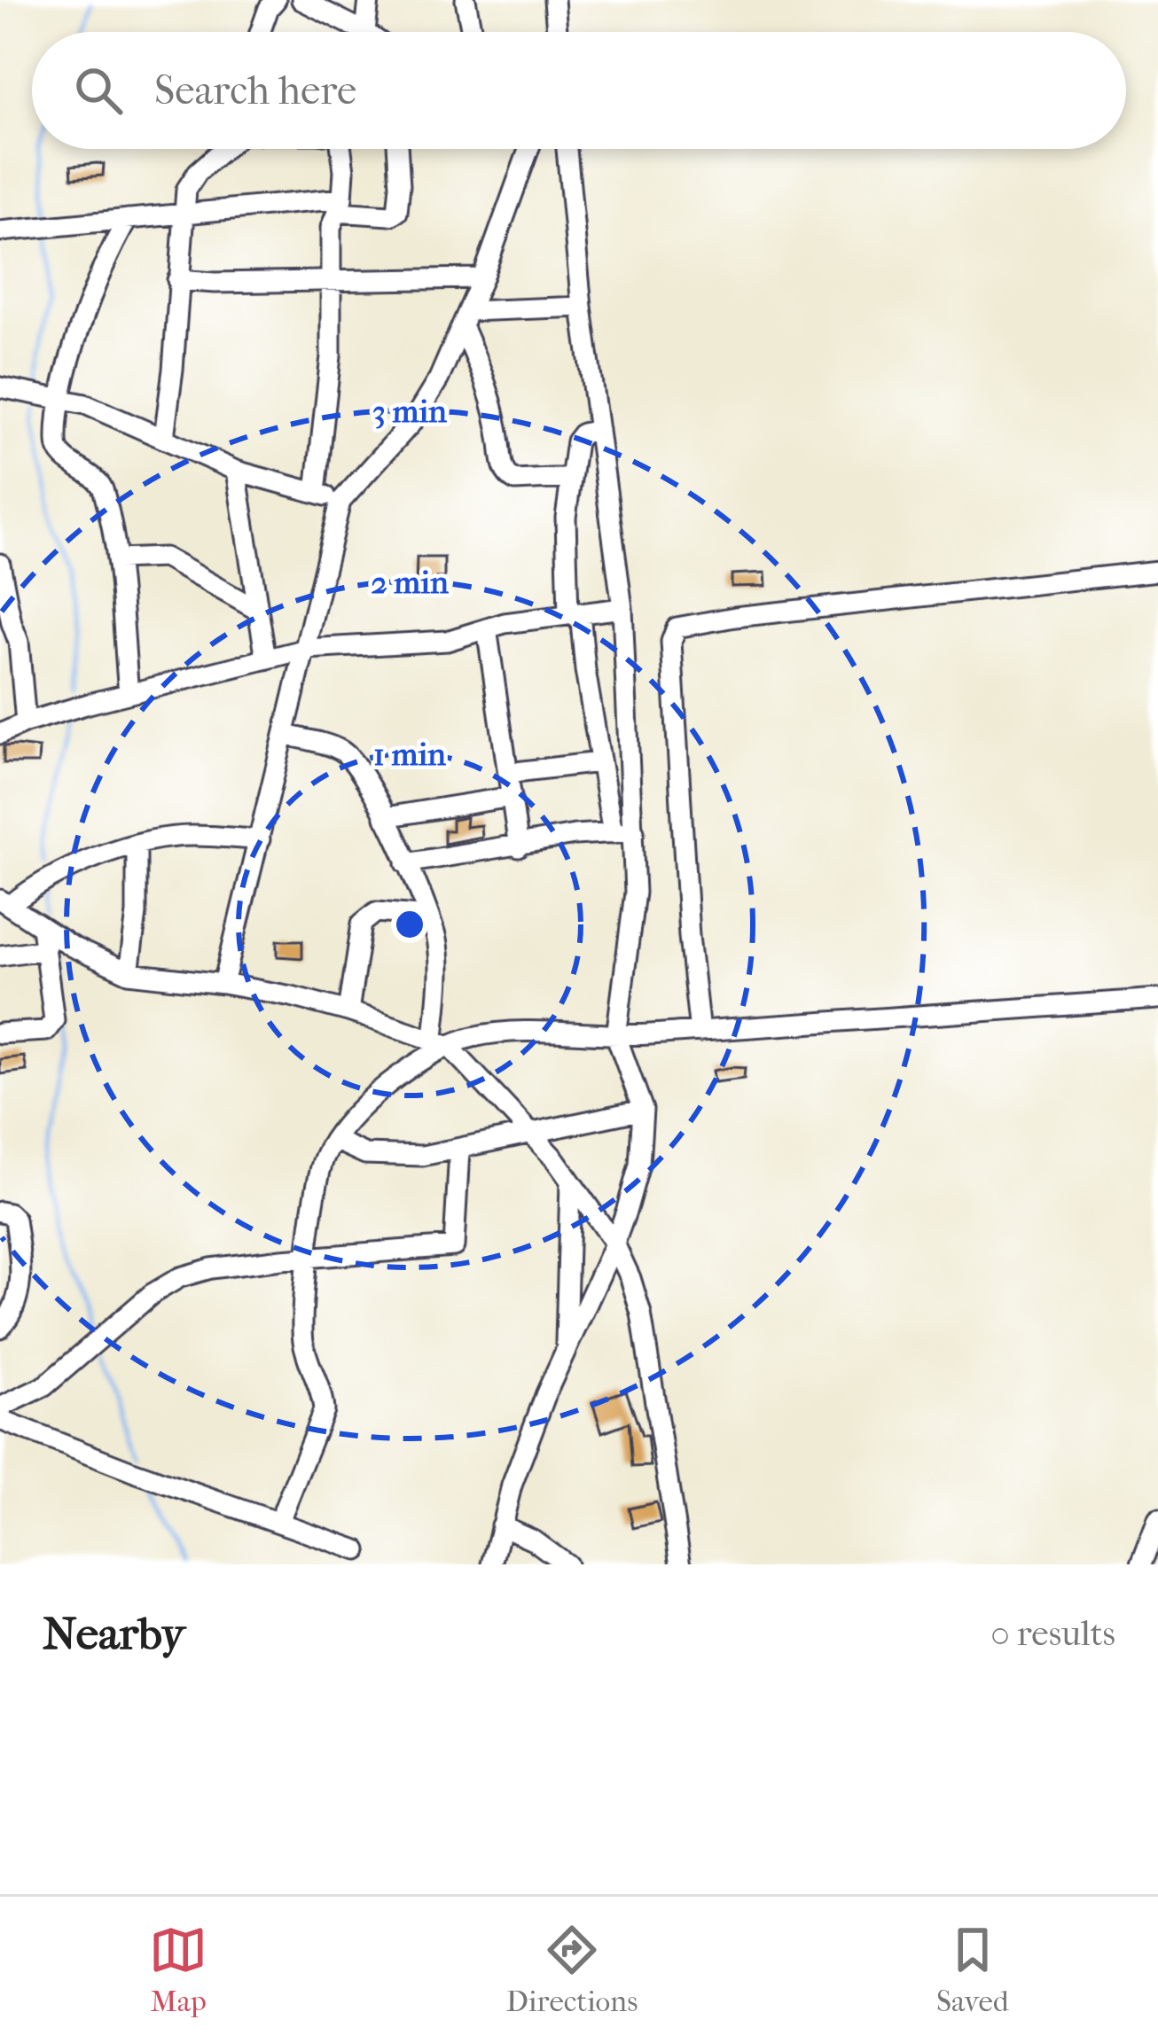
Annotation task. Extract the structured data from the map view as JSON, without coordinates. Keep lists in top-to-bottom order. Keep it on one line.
{"page":{"search":"Search here","heading":["Nearby","0 results"],"nav":["Map","Directions","Saved"]},"rings":["3 min","2 min","1 min"]}
